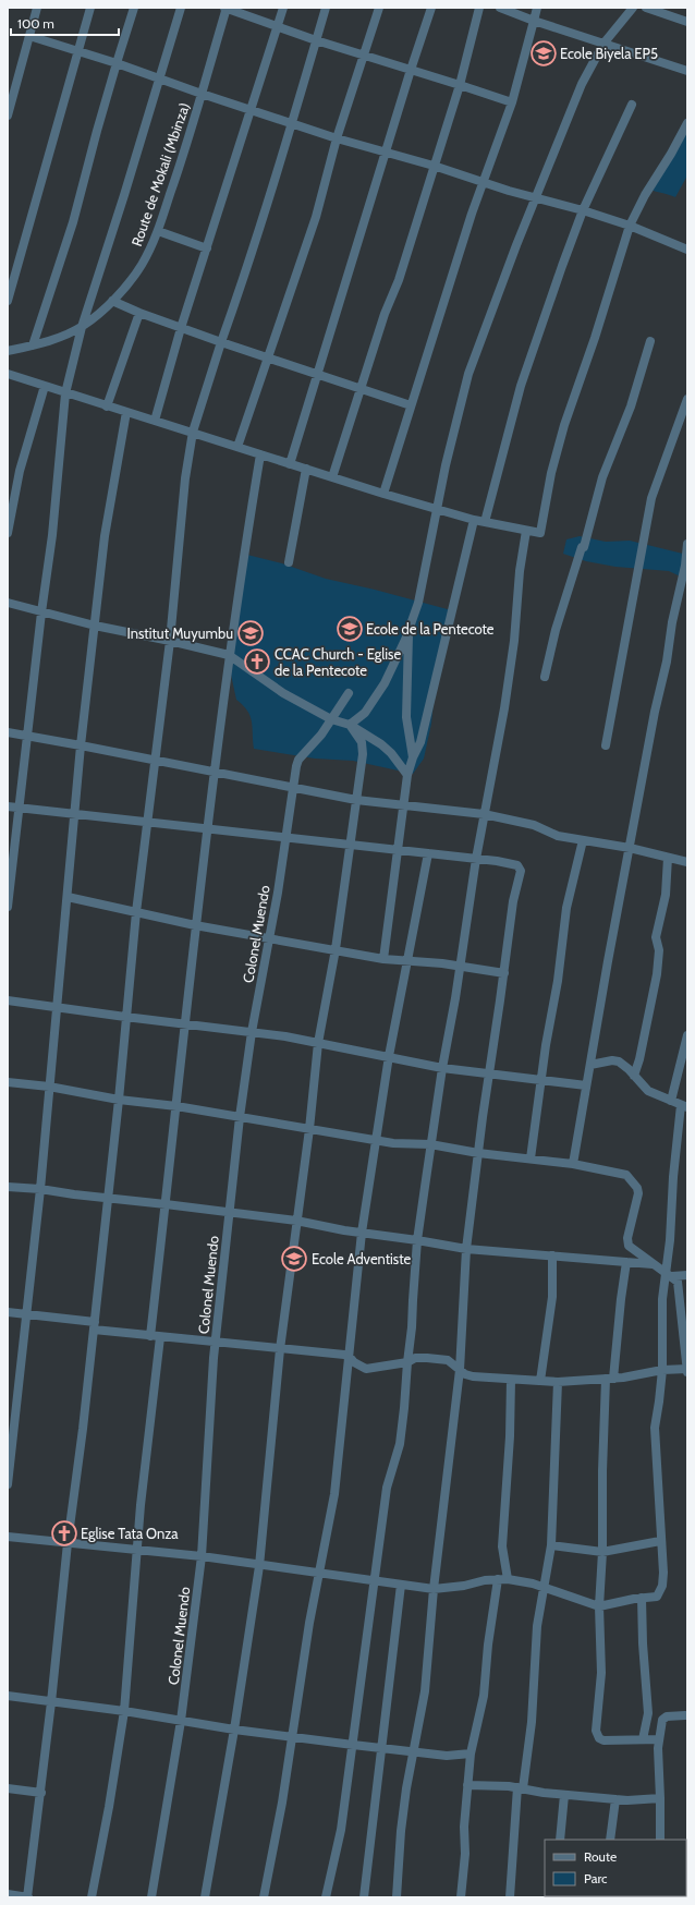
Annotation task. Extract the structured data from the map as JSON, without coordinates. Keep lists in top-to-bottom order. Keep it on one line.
{"streets":{"street":["Route de Mokali (Mbinza)","Colonel Muendo"]},"places":{"school or university":["Ecole Biyela EP5","Ecole de la Pentecote","Institut Muyumbu","Ecole Adventiste"],"church":["CCAC Church - Eglise de la Pentecote","Eglise Tata Onza"]},"legend":["Route","Parc"],"scale_bar":"100 m"}
